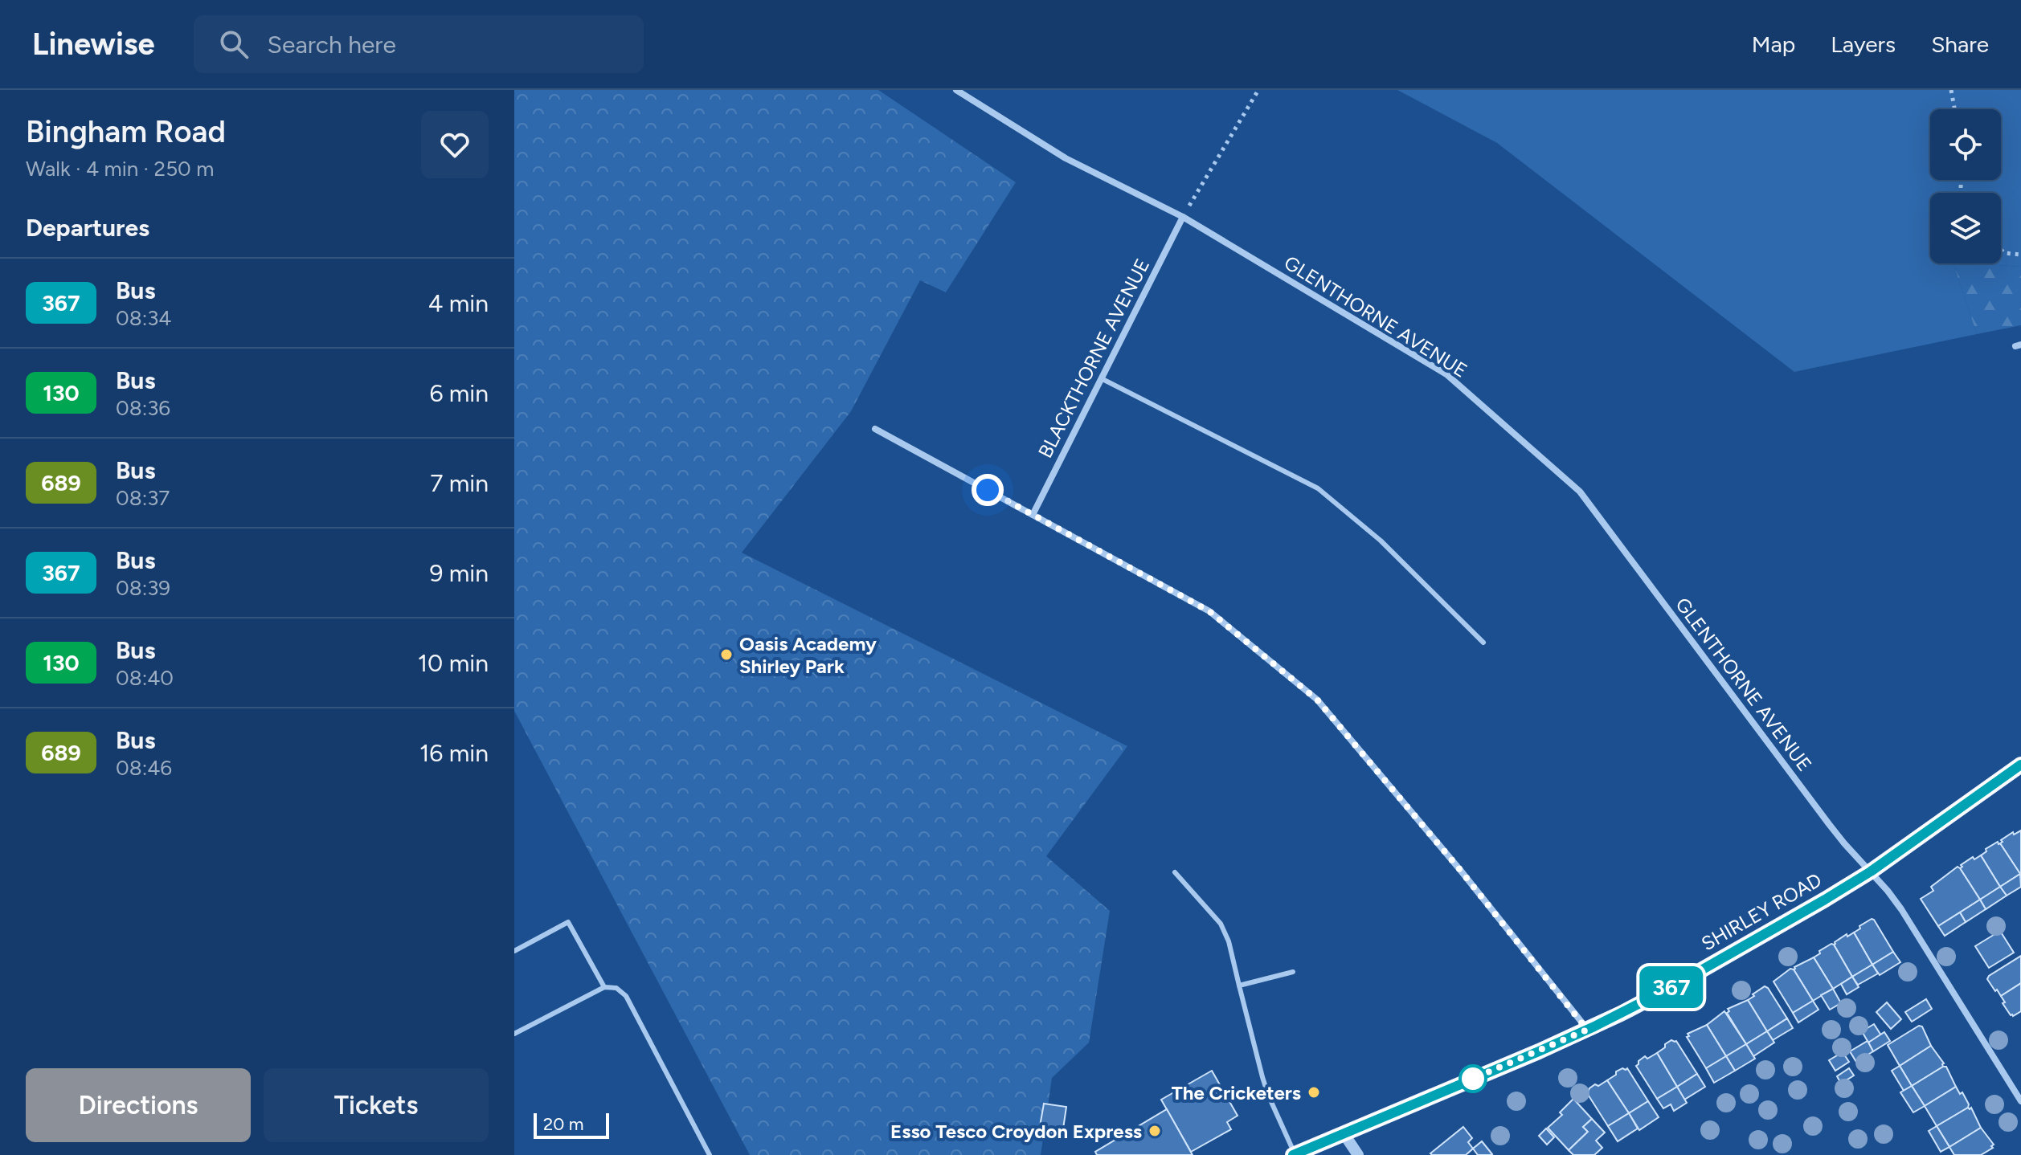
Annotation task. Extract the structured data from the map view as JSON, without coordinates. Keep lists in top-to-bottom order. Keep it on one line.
{"streets":{"main road":["SHIRLEY ROAD"],"street":["GLENTHORNE AVENUE","BLACKTHORNE AVENUE"]},"crossings":[["GLENTHORNE AVENUE","BLACKTHORNE AVENUE"],["GLENTHORNE AVENUE","SHIRLEY ROAD"]],"places":["Oasis Academy Shirley Park","The Cricketers","Esso Tesco Croydon Express"],"lines":["bus line 367"],"scale_bar":"20 m","page":{"header":"Linewise","search":"Search here","nav":["Map","Layers","Share"],"heading":[["Bingham Road","Walk · 4 min · 250 m"],"Departures"],"on_map":"367","list":[{"mark":"367","name":"Bus","note":"08:34","value":"4 min"},{"mark":"130","name":"Bus","note":"08:36","value":"6 min"},{"mark":"689","name":"Bus","note":"08:37","value":"7 min"},{"mark":"367","name":"Bus","note":"08:39","value":"9 min"},{"mark":"130","name":"Bus","note":"08:40","value":"10 min"},{"mark":"689","name":"Bus","note":"08:46","value":"16 min"}],"buttons":["Directions","Tickets"],"scale":"20 m"}}
